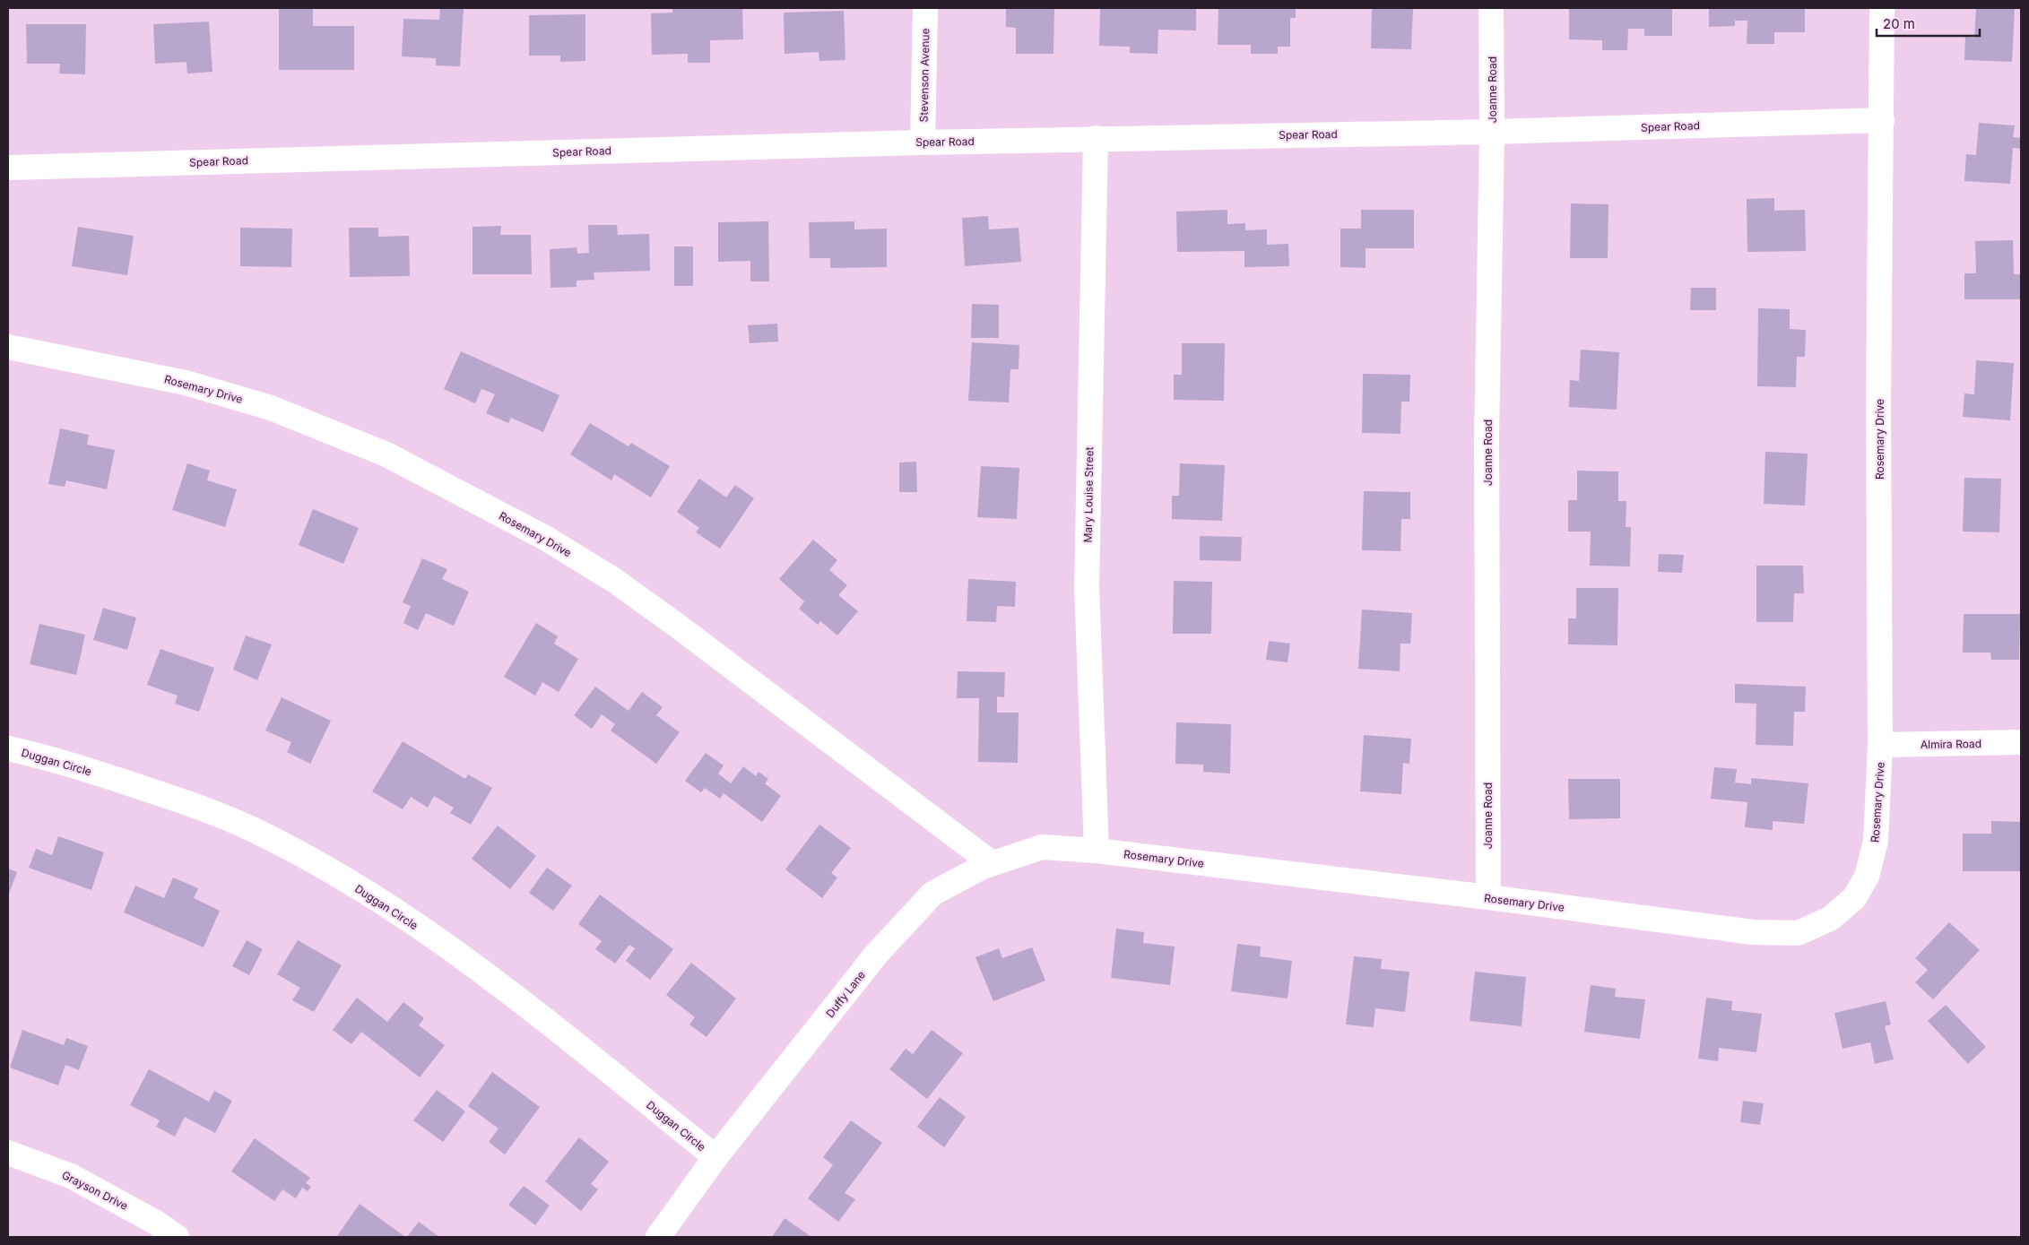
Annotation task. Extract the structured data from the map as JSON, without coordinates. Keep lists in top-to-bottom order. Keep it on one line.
{"streets":{"street":["Stevenson Avenue","Joanne Road","Spear Road","Rosemary Drive","Mary Louise Street","Almira Road","Duggan Circle","Duffy Lane","Grayson Drive"]},"crossings":[["Stevenson Avenue","Spear Road"],["Joanne Road","Spear Road"],["Joanne Road","Rosemary Drive"],["Spear Road","Rosemary Drive"],["Spear Road","Mary Louise Street"],["Rosemary Drive","Mary Louise Street"],["Rosemary Drive","Almira Road"],["Rosemary Drive","Duffy Lane"],["Mary Louise Street","Duffy Lane"],["Duggan Circle","Duffy Lane"]],"scale_bar":"20 m"}
